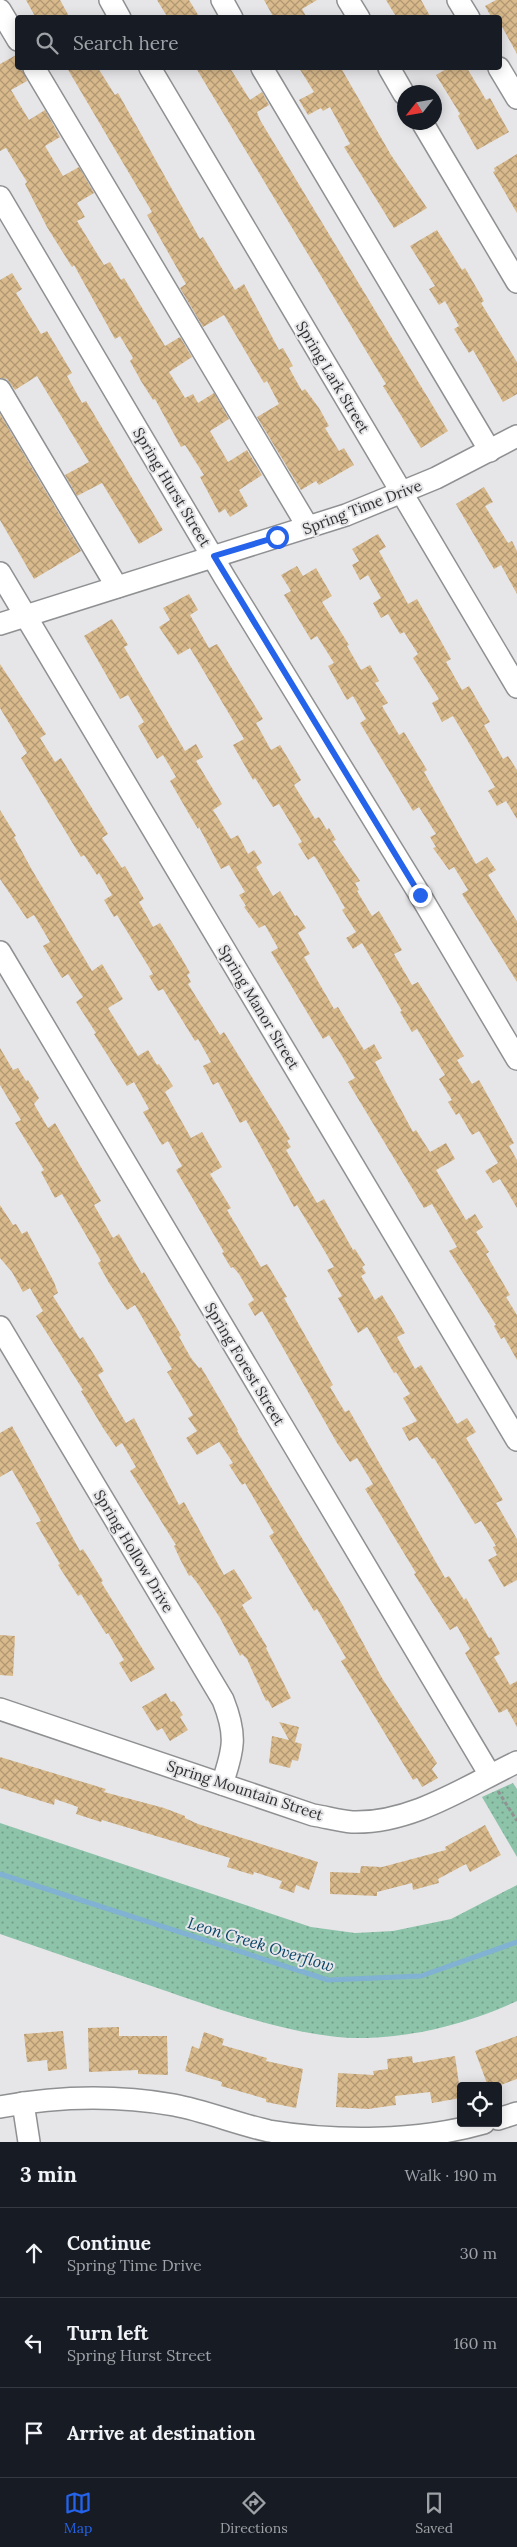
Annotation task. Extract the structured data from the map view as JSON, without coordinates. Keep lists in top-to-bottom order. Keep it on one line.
{"streets":{"street":["Spring Lark Street","Spring Hurst Street","Spring Time Drive","Spring Manor Street","Spring Forest Street","Spring Hollow Drive","Spring Mountain Street"]},"crossings":[["Spring Lark Street","Spring Time Drive"],["Spring Hurst Street","Spring Time Drive"],["Spring Time Drive","Spring Manor Street"],["Spring Forest Street","Spring Mountain Street"],["Spring Hollow Drive","Spring Mountain Street"]],"water":["Leon Creek Overflow"],"north":"bottom left","page":{"search":"Search here","heading":["3 min","Walk · 190 m"],"list":[["Continue","Spring Time Drive","30 m"],["Turn left","Spring Hurst Street","160 m"],"Arrive at destination"],"nav":["Map","Directions","Saved"]}}
